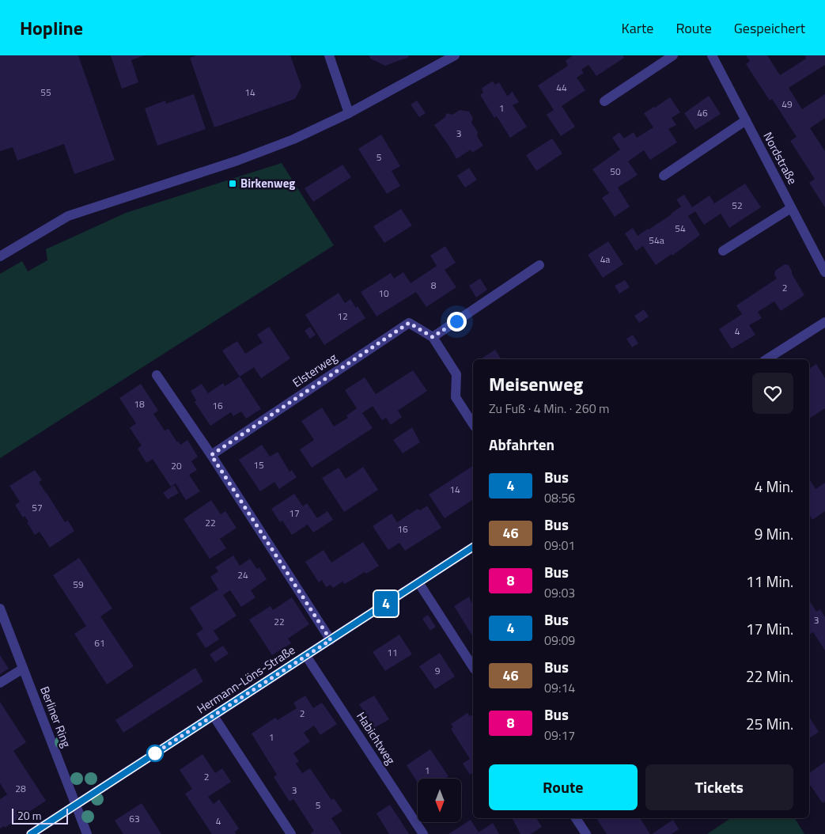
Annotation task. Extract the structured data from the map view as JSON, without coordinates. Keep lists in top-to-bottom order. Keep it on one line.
{"streets":{"street":["Nordstraße","Elsterweg","Hermann-Löns-Straße","Berliner Ring","Habichtweg"]},"crossings":[["Hermann-Löns-Straße","Berliner Ring"],["Hermann-Löns-Straße","Habichtweg"]],"places":{"transit":["Birkenweg"]},"lines":["bus line 4"],"house_numbers":["44","55","14","49","1","46","3","5","50","52","54","54a","4a","8","2","10","12","4","18","16","15","20","14","57","17","22","16","24","59","3","22","61","11","9","2","1","1","2","28","3","5","63","4"],"scale_bar":"20 m","north":"bottom","page":{"header":"Hopline","nav":["Karte","Route","Gespeichert"],"on_map":"4","heading":[["Meisenweg","Zu Fuß · 4 Min. · 260 m"],"Abfahrten"],"list":[{"mark":"4","name":"Bus","note":"08:56","value":"4 Min."},{"mark":"46","name":"Bus","note":"09:01","value":"9 Min."},{"mark":"8","name":"Bus","note":"09:03","value":"11 Min."},{"mark":"4","name":"Bus","note":"09:09","value":"17 Min."},{"mark":"46","name":"Bus","note":"09:14","value":"22 Min."},{"mark":"8","name":"Bus","note":"09:17","value":"25 Min."}],"buttons":["Route","Tickets"],"scale":"20 m"}}
